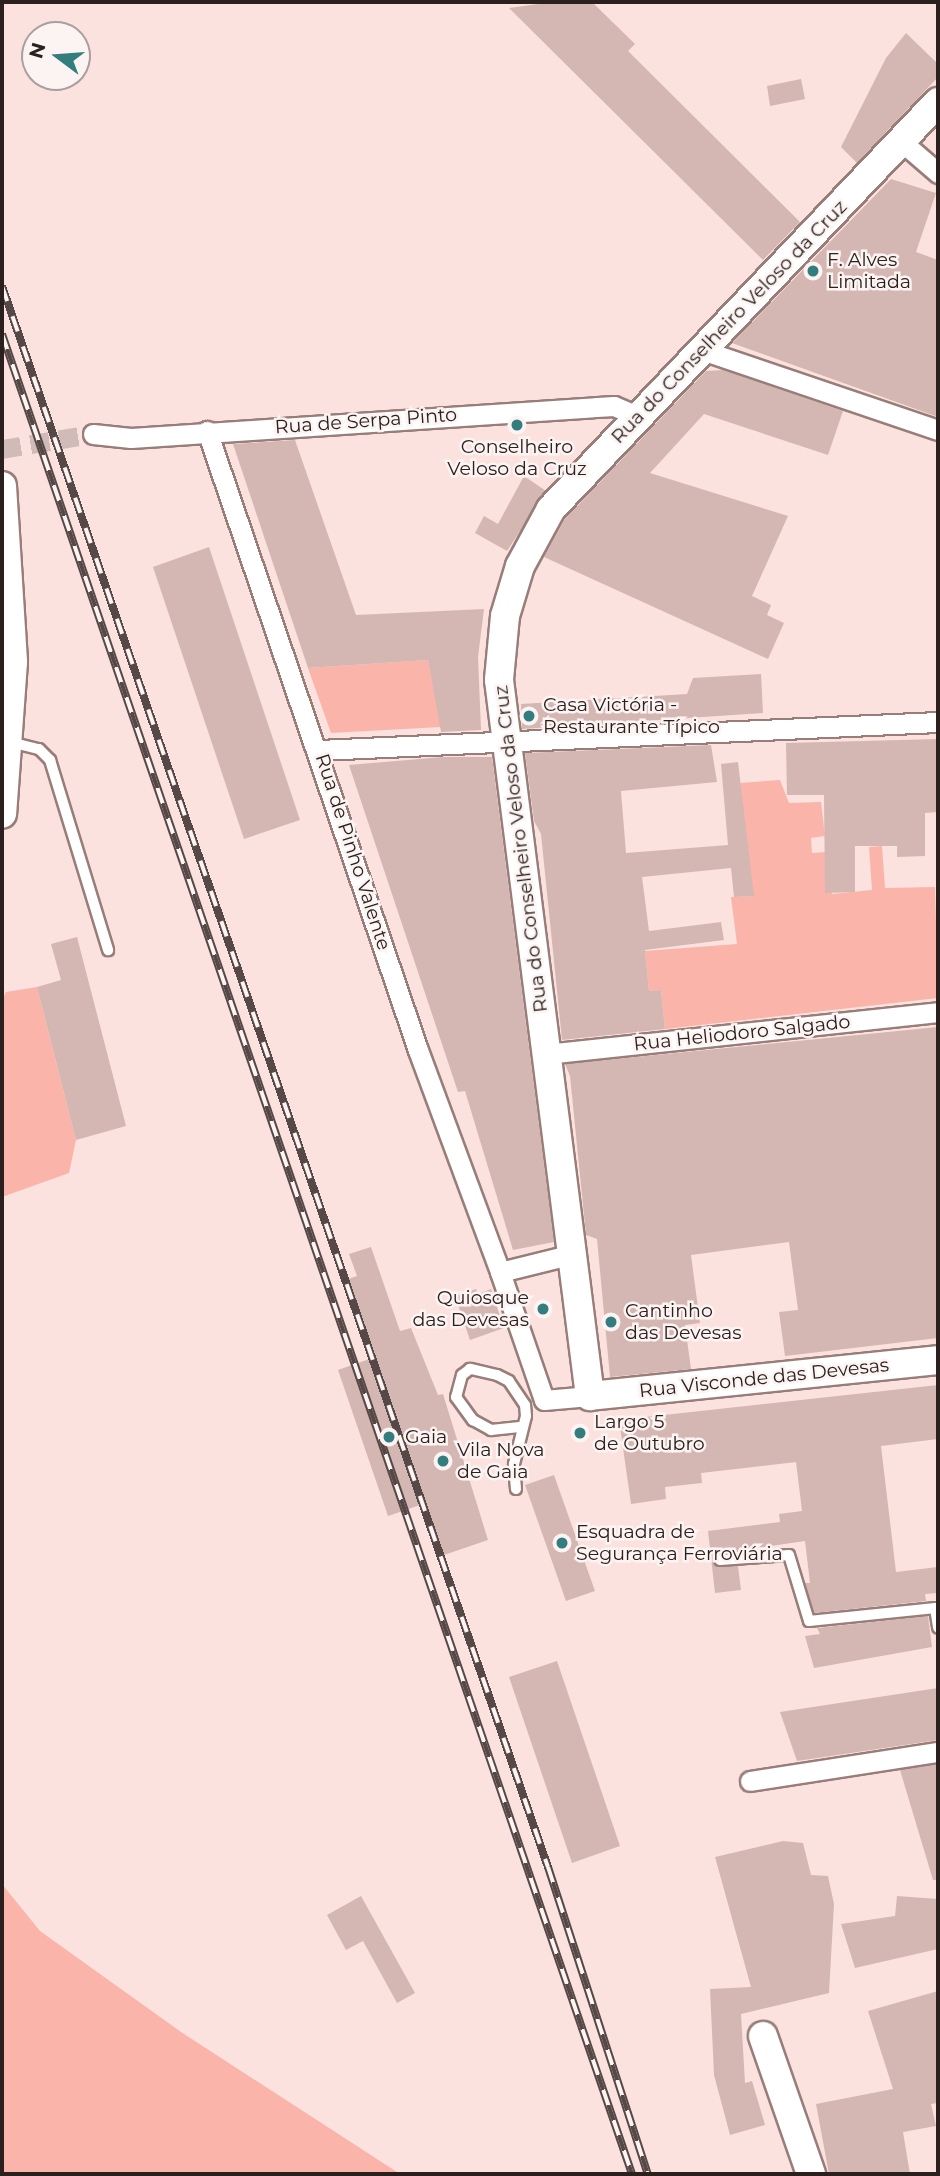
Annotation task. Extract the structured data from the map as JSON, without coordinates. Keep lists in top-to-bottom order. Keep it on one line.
{"streets":{"main road":["Rua do Conselheiro Veloso da Cruz","Rua Visconde das Devesas"],"street":["Rua de Serpa Pinto","Rua de Pinho Valente","Rua Heliodoro Salgado"]},"crossings":[["Rua do Conselheiro Veloso da Cruz","Rua de Serpa Pinto"],["Rua do Conselheiro Veloso da Cruz","Rua Heliodoro Salgado"],["Rua de Serpa Pinto","Rua de Pinho Valente"]],"places":["F. Alves Limitada","Conselheiro Veloso da Cruz","Casa Victória - Restaurante Típico","Quiosque das Devesas","Cantinho das Devesas","Largo 5 de Outubro","Gaia","Vila Nova de Gaia","Esquadra de Segurança Ferroviária"],"north":"left"}
